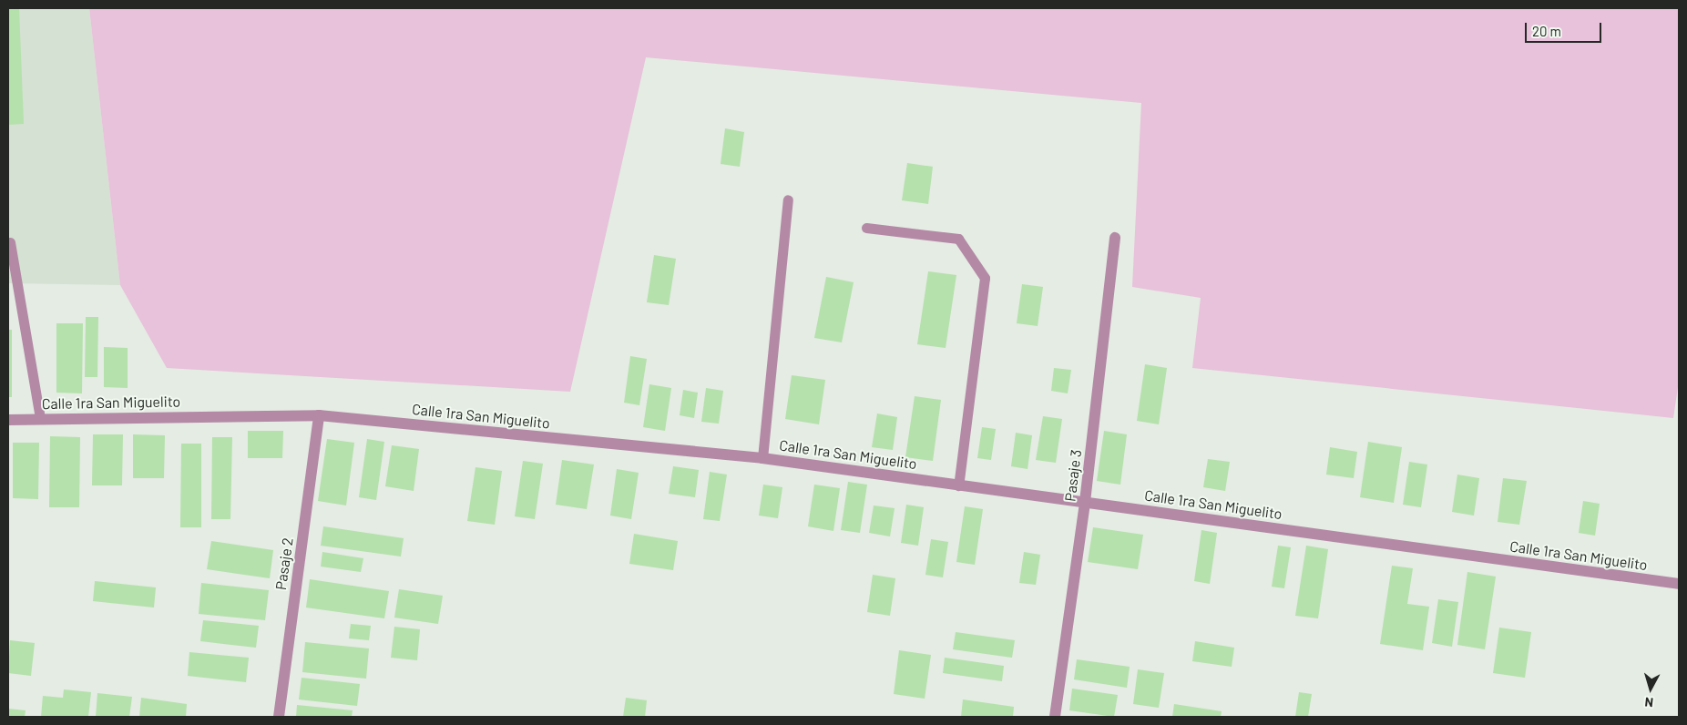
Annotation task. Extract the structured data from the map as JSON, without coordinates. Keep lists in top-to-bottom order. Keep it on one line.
{"streets":{"street":["Calle 1ra San Miguelito","Pasaje 3","Pasaje 2"]},"crossings":[["Calle 1ra San Miguelito","Pasaje 3"],["Calle 1ra San Miguelito","Pasaje 2"]],"scale_bar":"20 m","north":"bottom"}
